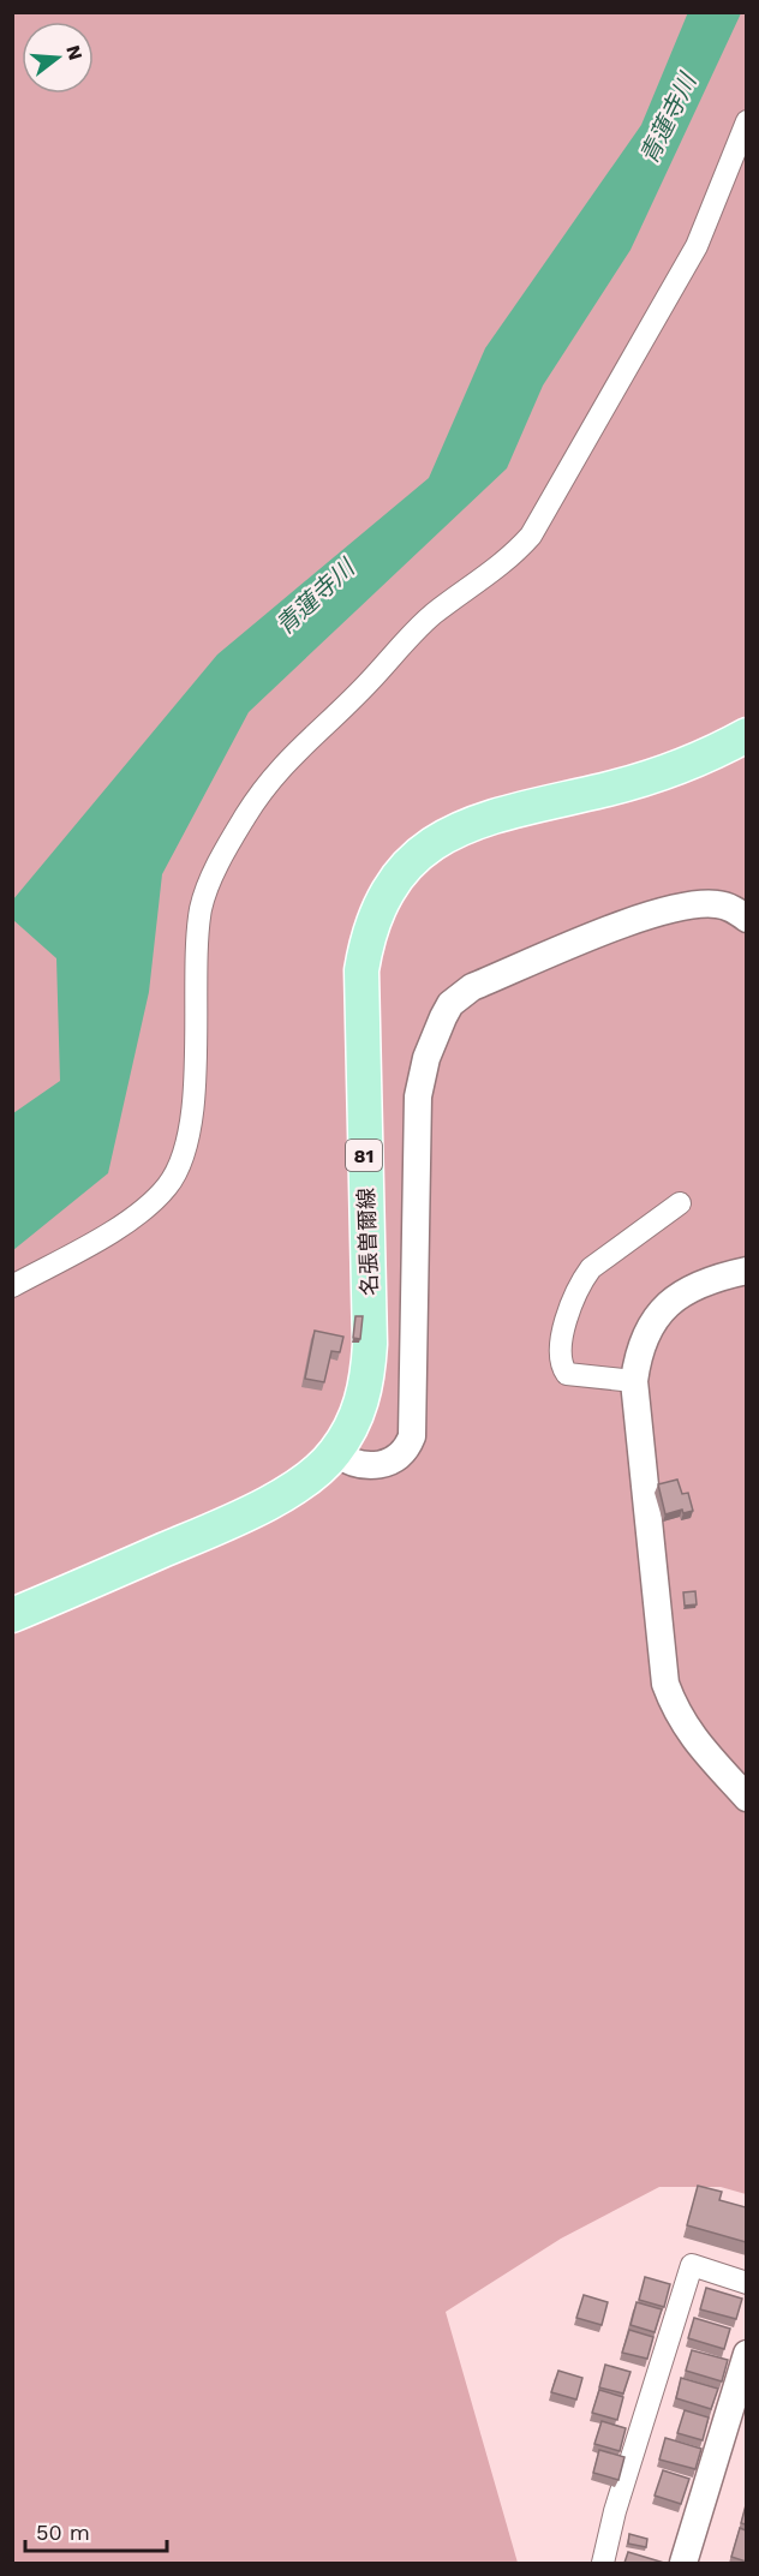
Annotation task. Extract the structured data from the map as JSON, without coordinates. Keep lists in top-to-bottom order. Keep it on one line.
{"streets":{"main road":["81","名張曽爾線"]},"water":["青蓮寺川"],"scale_bar":"50 m","north":"right"}
